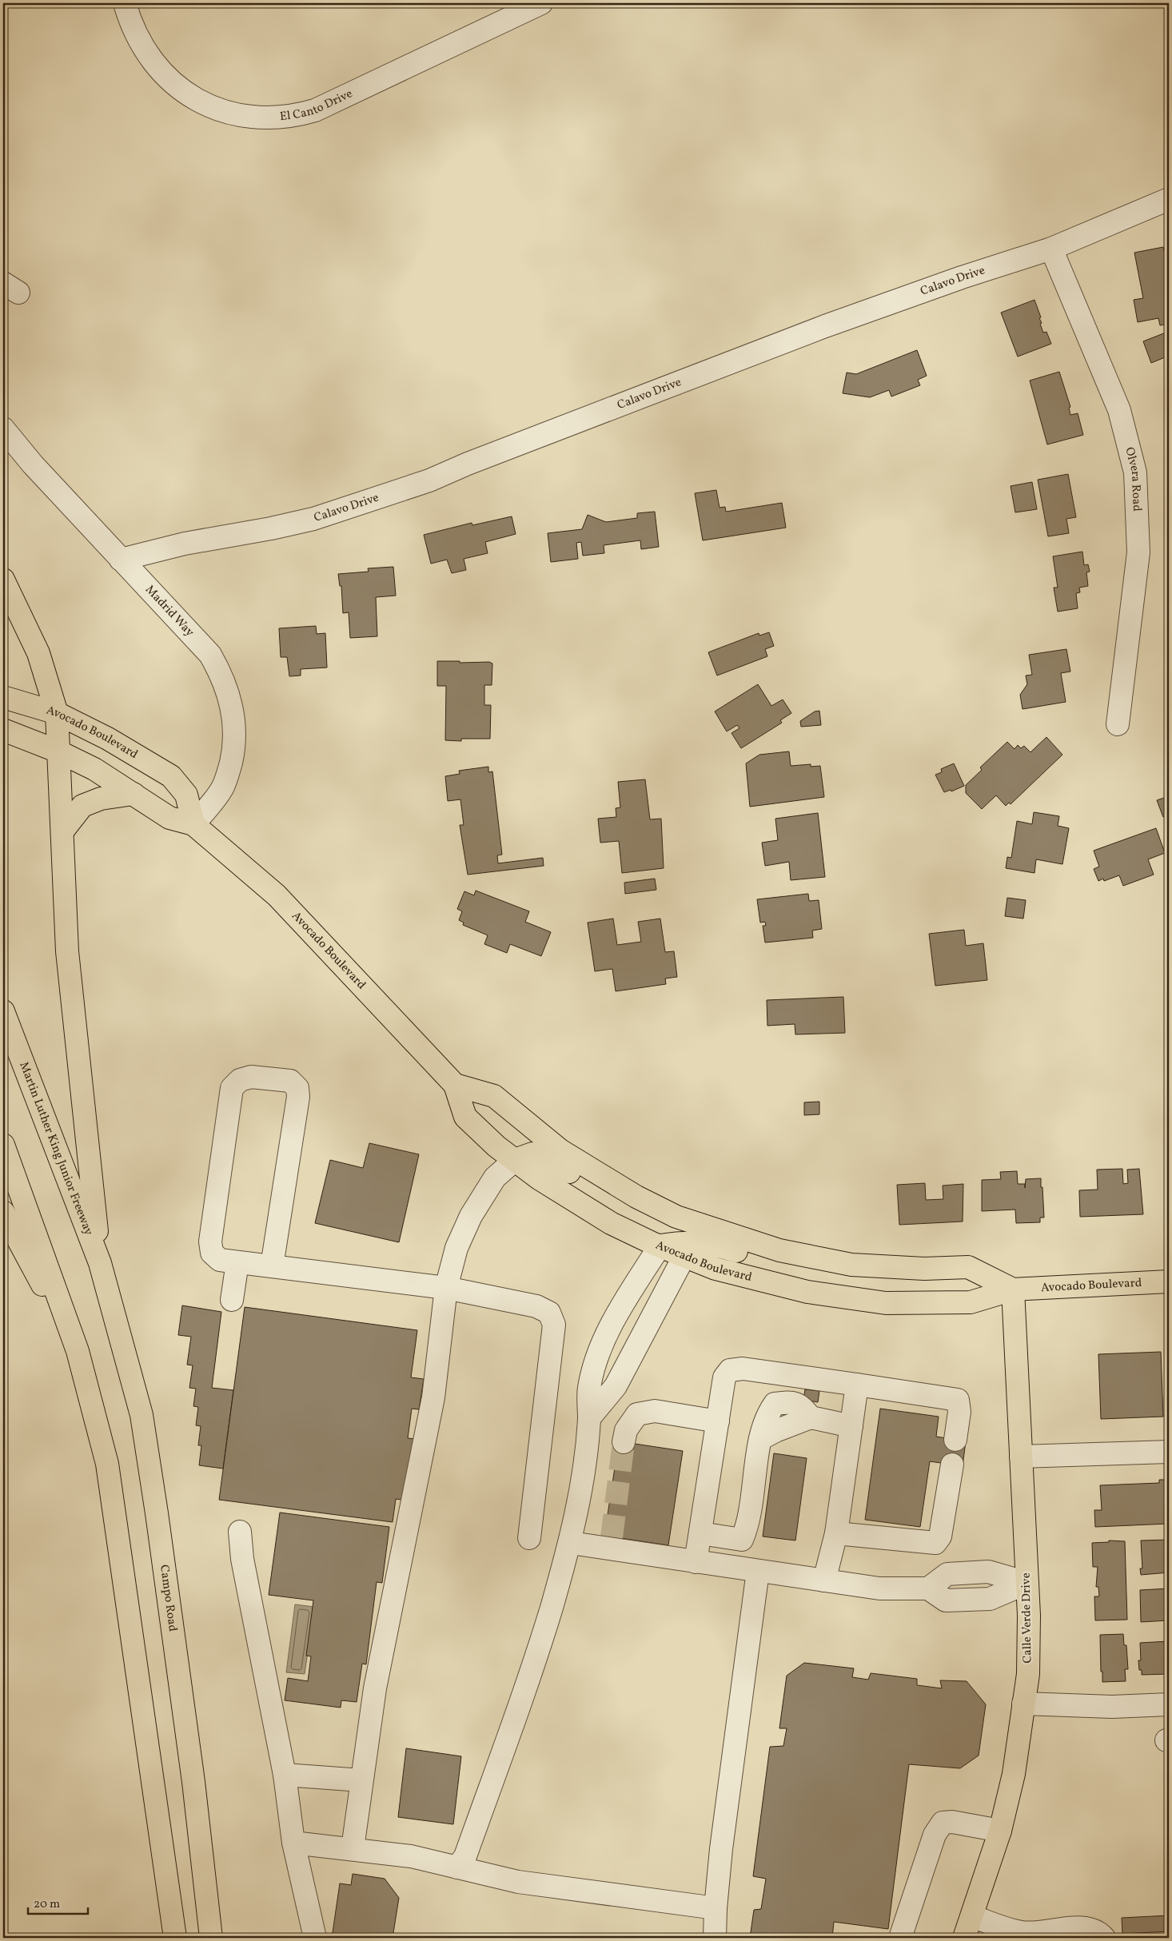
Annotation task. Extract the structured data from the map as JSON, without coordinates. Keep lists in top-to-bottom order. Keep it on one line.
{"streets":{"main road":["Avocado Boulevard","Martin Luther King Junior Freeway","Campo Road","Calle Verde Drive"],"street":["El Canto Drive","Calavo Drive","Olvera Road","Madrid Way"]},"crossings":[["Calavo Drive","Olvera Road"],["Calavo Drive","Madrid Way"],["Madrid Way","Avocado Boulevard"],["Avocado Boulevard","Calle Verde Drive"],["Martin Luther King Junior Freeway","Campo Road"]],"scale_bar":"20 m"}
